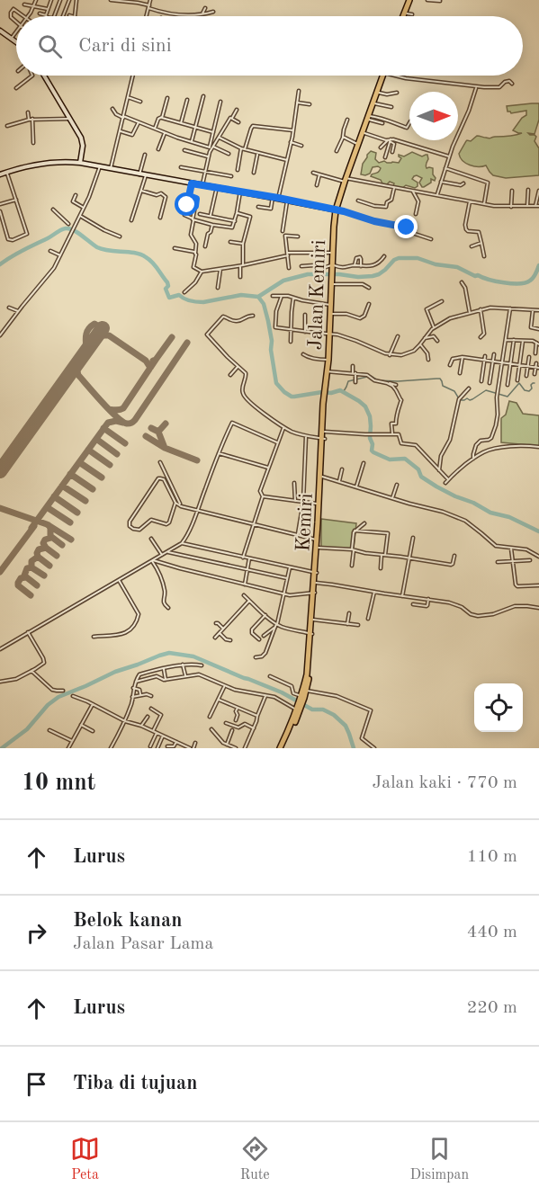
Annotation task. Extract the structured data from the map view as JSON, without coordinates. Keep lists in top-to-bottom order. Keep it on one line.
{"streets":{"highway":["Jalan Kemiri","Kemiri"]},"crossings":[["Jalan Kemiri","Kemiri"]],"north":"right","page":{"search":"Cari di sini","heading":["10 mnt","Jalan kaki · 770 m"],"list":[["Lurus","110 m"],["Belok kanan","Jalan Pasar Lama","440 m"],["Lurus","220 m"],"Tiba di tujuan"],"nav":["Peta","Rute","Disimpan"]}}
